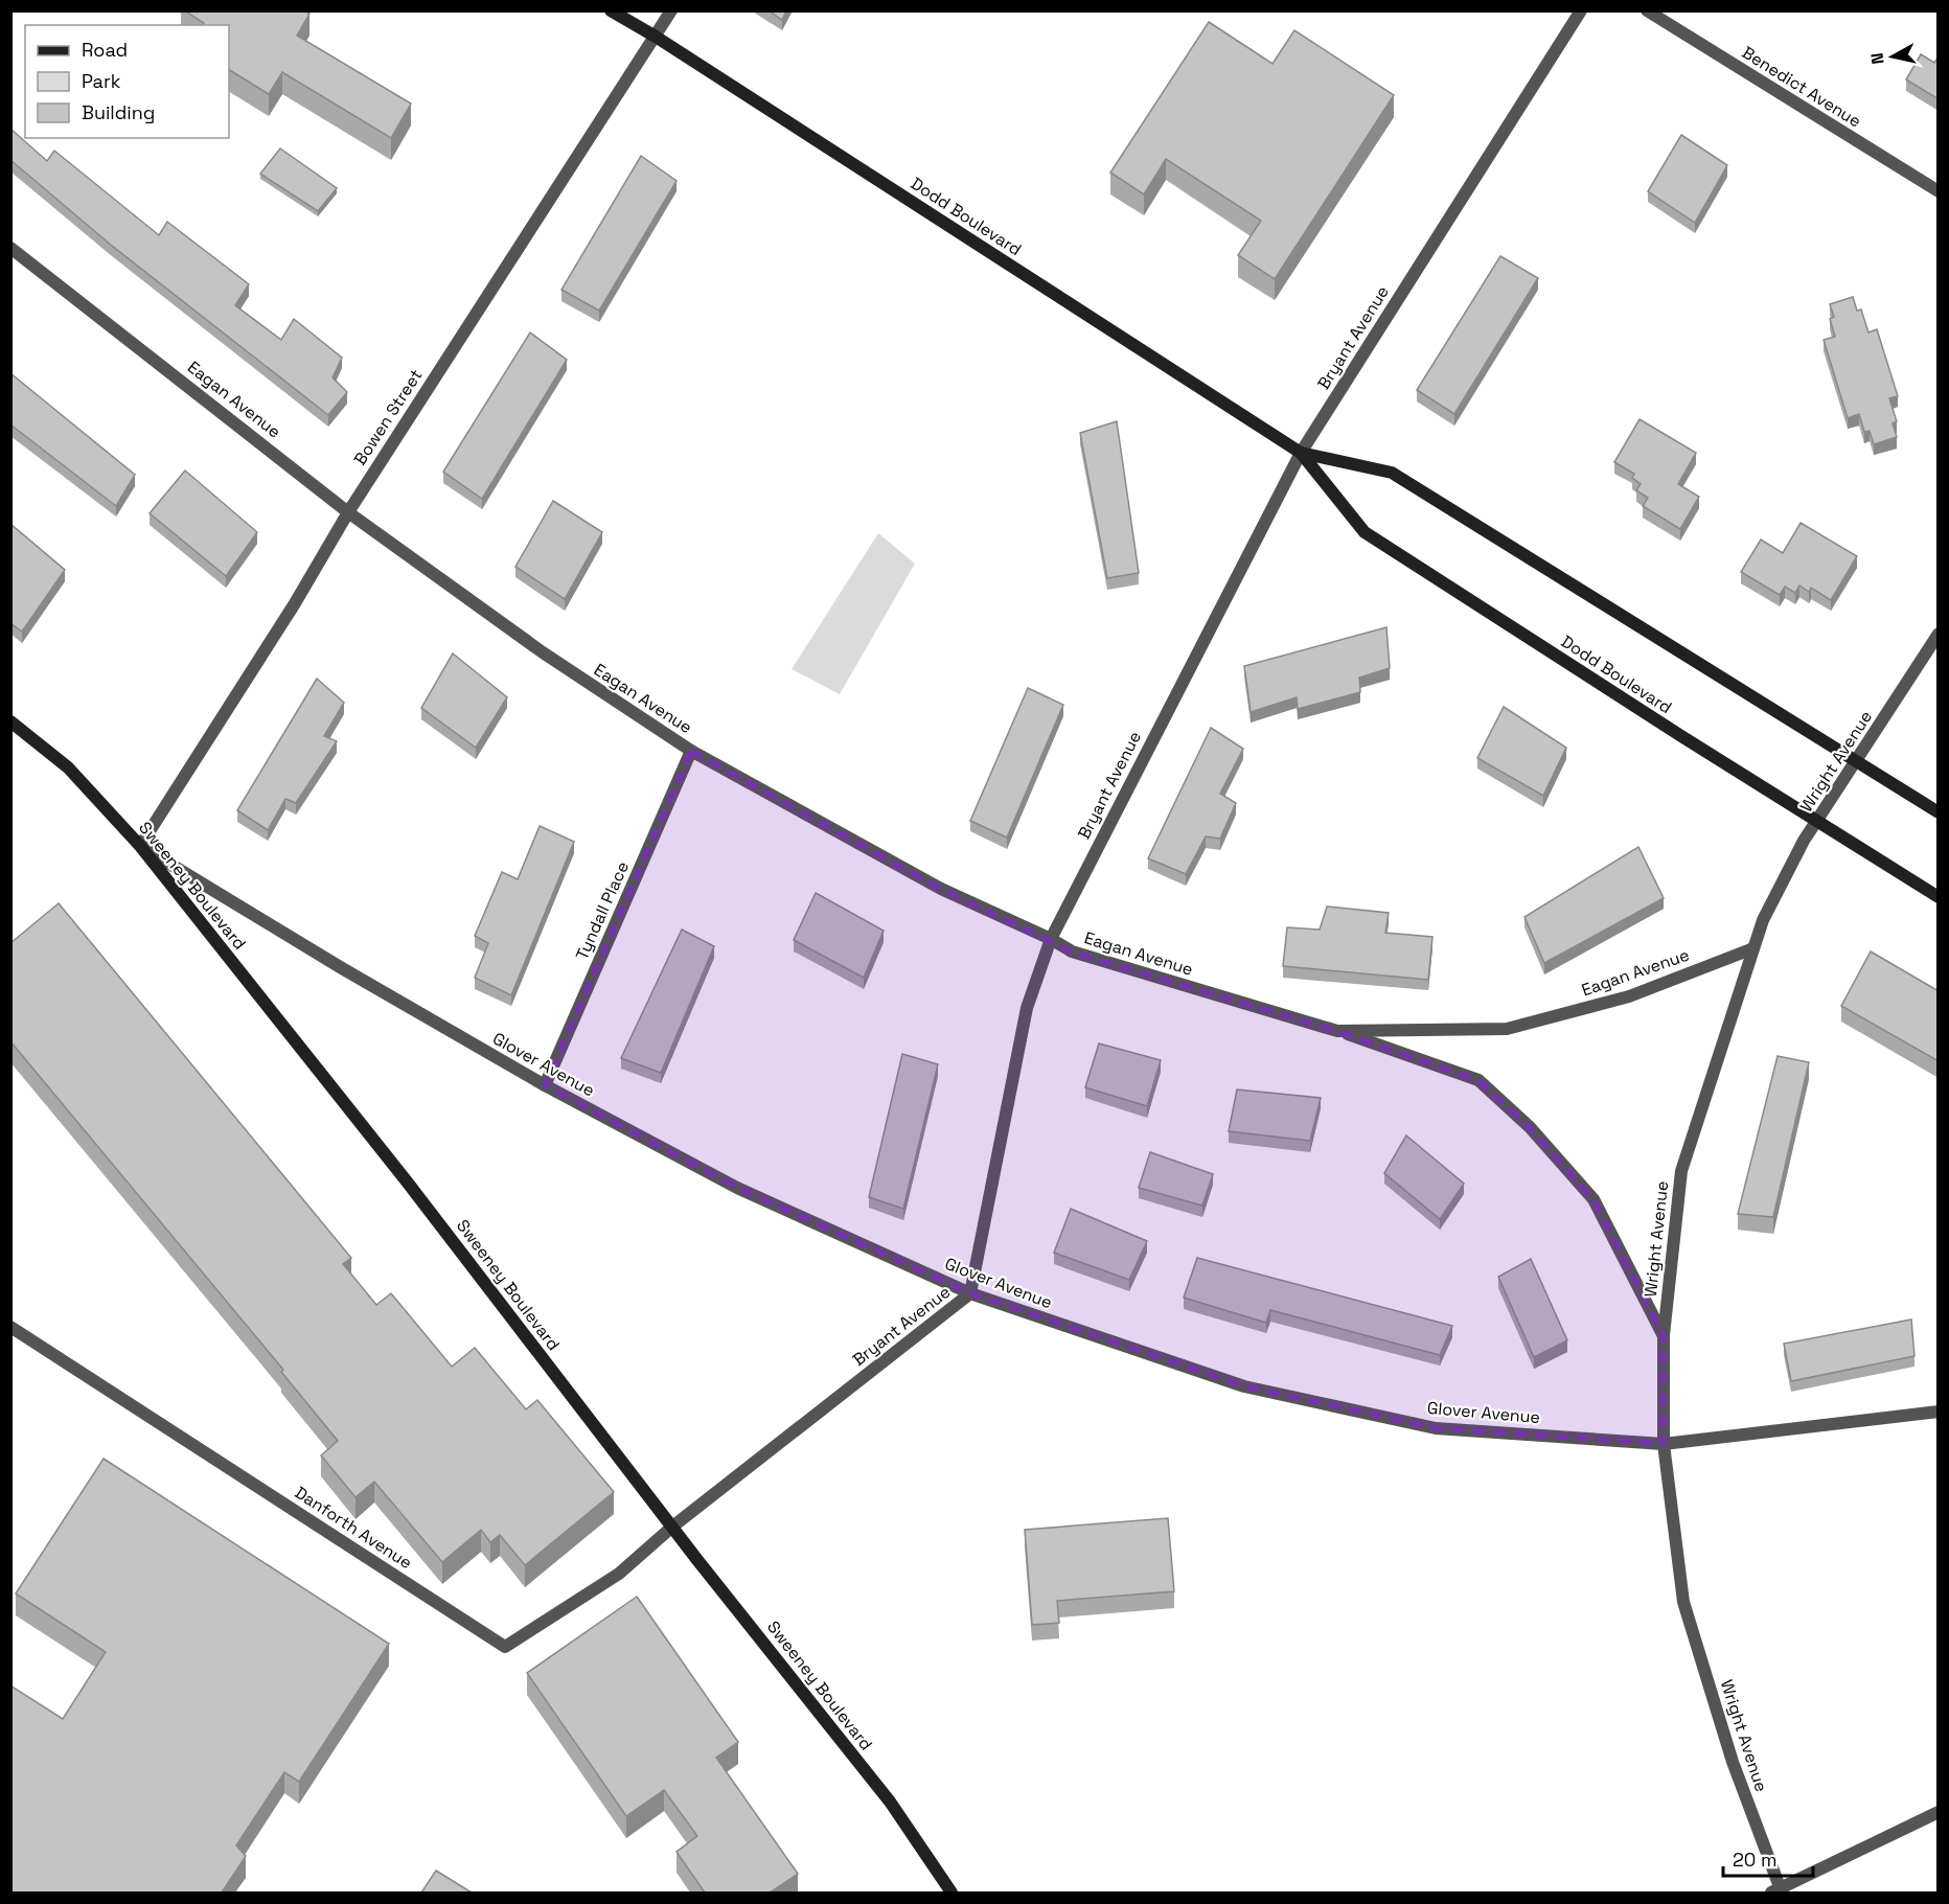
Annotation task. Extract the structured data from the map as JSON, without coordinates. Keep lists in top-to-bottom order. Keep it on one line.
{"streets":{"street":["Benedict Avenue","Dodd Boulevard","Bryant Avenue","Eagan Avenue","Bowen Street","Wright Avenue","Sweeney Boulevard","Tyndall Place","Glover Avenue","Danforth Avenue"]},"crossings":[["Dodd Boulevard","Bryant Avenue"],["Dodd Boulevard","Bowen Street"],["Dodd Boulevard","Wright Avenue"],["Bryant Avenue","Eagan Avenue"],["Bryant Avenue","Sweeney Boulevard"],["Bryant Avenue","Glover Avenue"],["Bryant Avenue","Danforth Avenue"],["Eagan Avenue","Bowen Street"],["Eagan Avenue","Wright Avenue"],["Eagan Avenue","Tyndall Place"],["Bowen Street","Sweeney Boulevard"],["Bowen Street","Glover Avenue"],["Wright Avenue","Glover Avenue"],["Sweeney Boulevard","Glover Avenue"],["Sweeney Boulevard","Danforth Avenue"],["Tyndall Place","Glover Avenue"]],"legend":["Road","Park","Building"],"scale_bar":"20 m","north":"left"}
